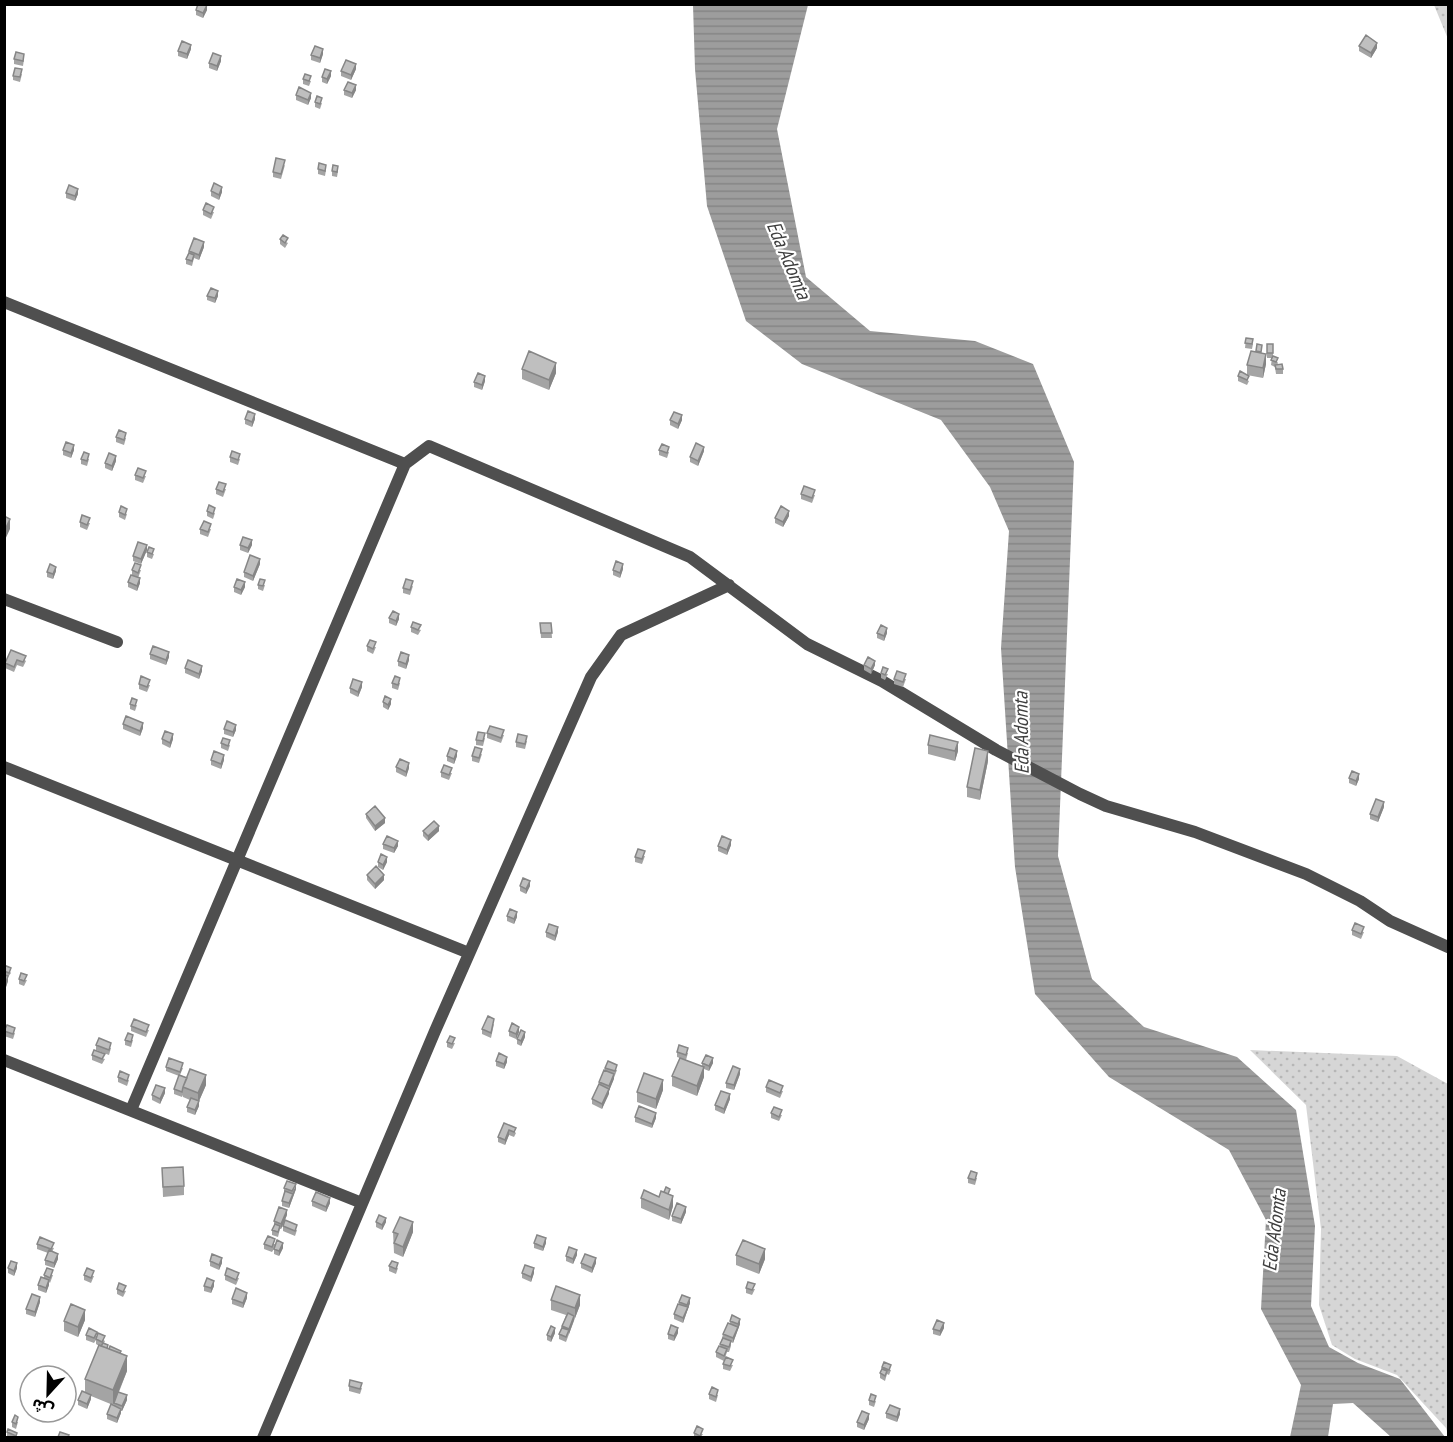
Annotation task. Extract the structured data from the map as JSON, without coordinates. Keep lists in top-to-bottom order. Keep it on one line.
{"water":["Eda Adomta"],"north":"bottom"}
